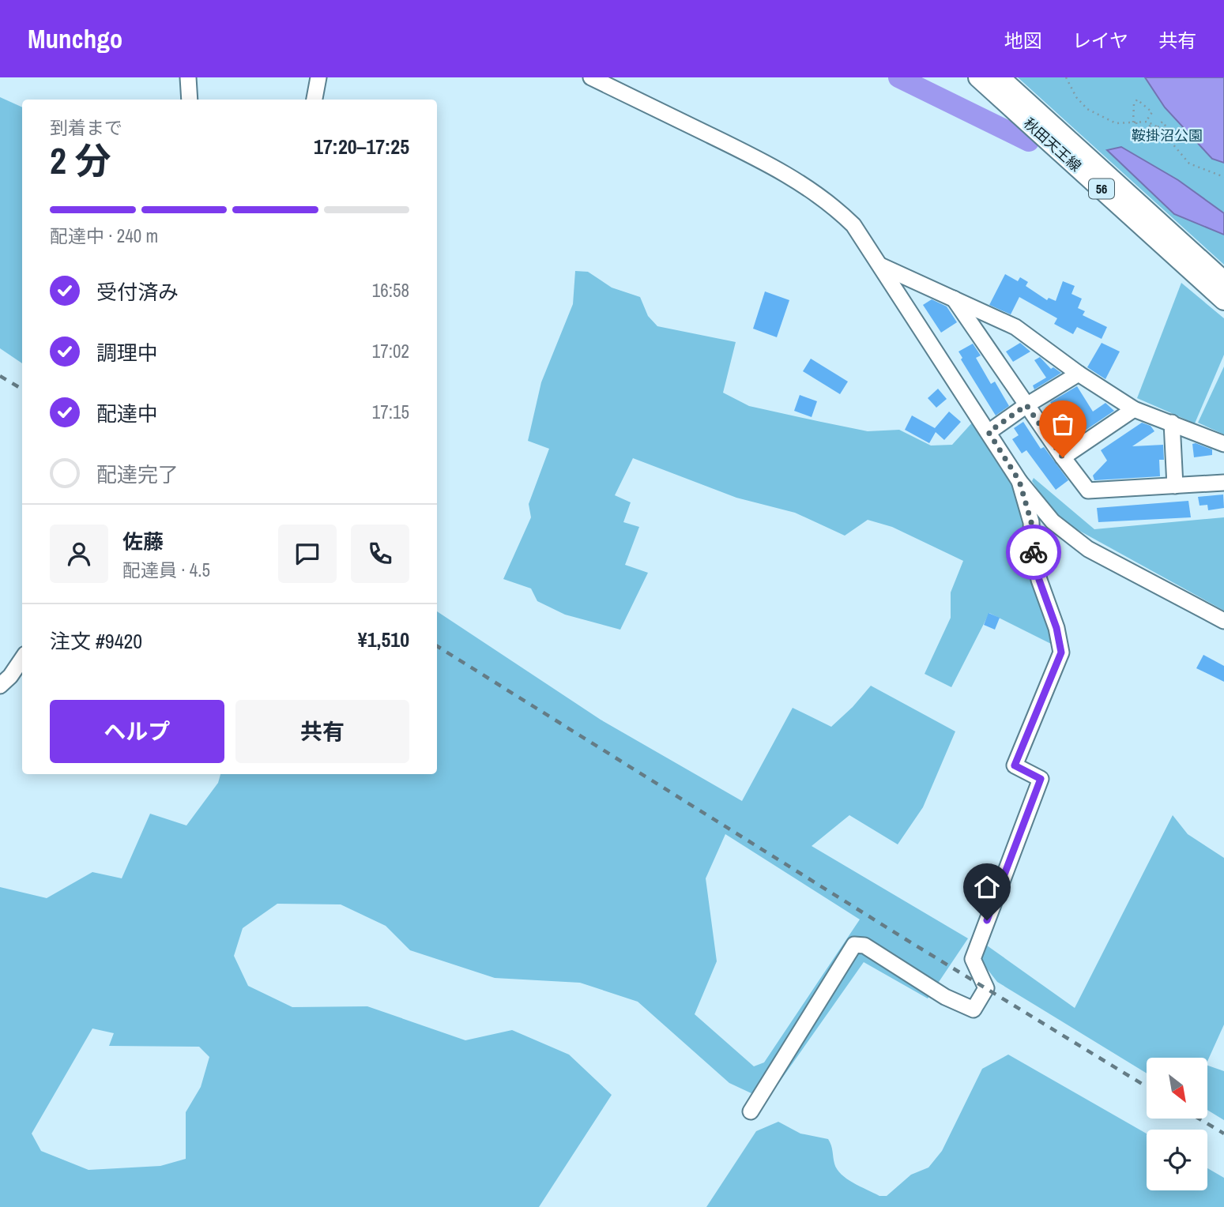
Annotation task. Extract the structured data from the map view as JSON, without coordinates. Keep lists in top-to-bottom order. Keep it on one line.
{"streets":{"main road":["秋田天王線","56"]},"parks":["鞍掛沼公園"],"north":"bottom right","page":{"header":"Munchgo","nav":["地図","レイヤ","共有"],"heading":["2 分","到着まで","17:20–17:25"],"panel":["佐藤","配達員 · 4.5","注文 #9420","¥1,510"],"bar":"配達中 · 240 m","list":[["受付済み","16:58"],["調理中","17:02"],["配達中","17:15"],"配達完了"],"buttons":["ヘルプ","共有"]}}
